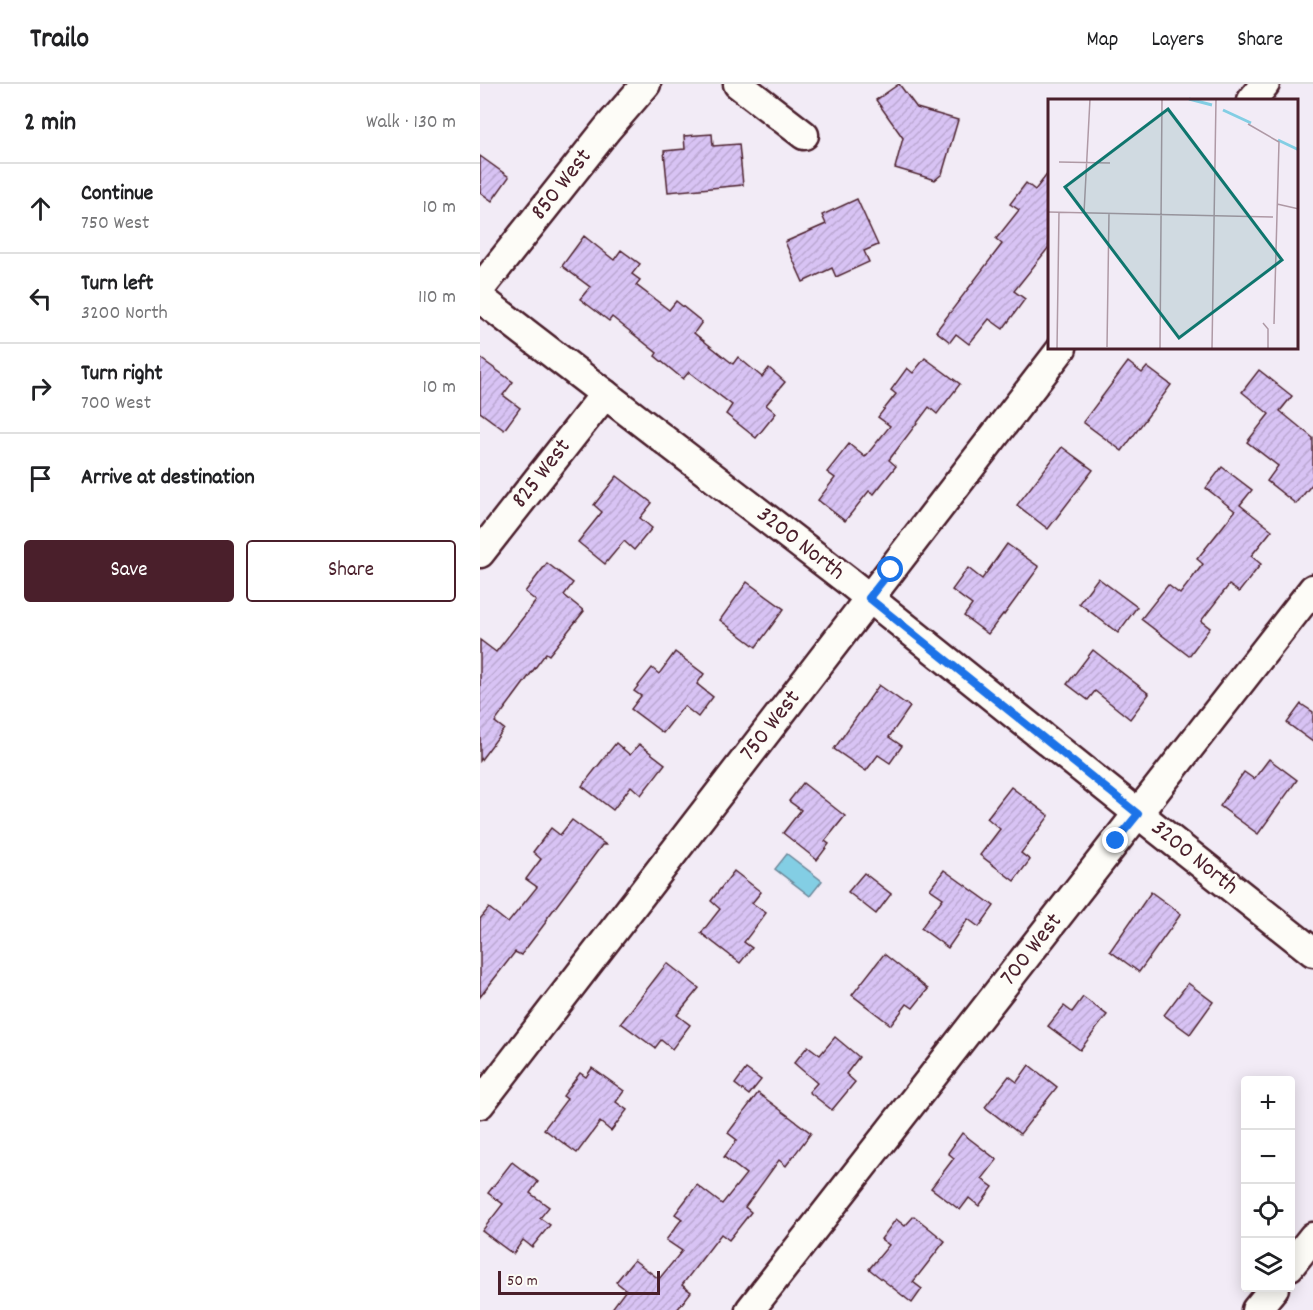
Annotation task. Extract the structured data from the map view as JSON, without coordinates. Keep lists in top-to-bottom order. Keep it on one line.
{"streets":{"street":["850 West","825 West","3200 North","750 West","700 West"]},"crossings":[["825 West","3200 North"],["3200 North","750 West"],["3200 North","700 West"]],"scale_bar":"50 m","page":{"header":"Trailo","nav":["Map","Layers","Share"],"heading":["2 min","Walk · 130 m"],"list":[["Continue","750 West","10 m"],["Turn left","3200 North","110 m"],["Turn right","700 West","10 m"],"Arrive at destination"],"buttons":["Save","Share"],"map_buttons":["+","−"],"scale":"50 m"}}
